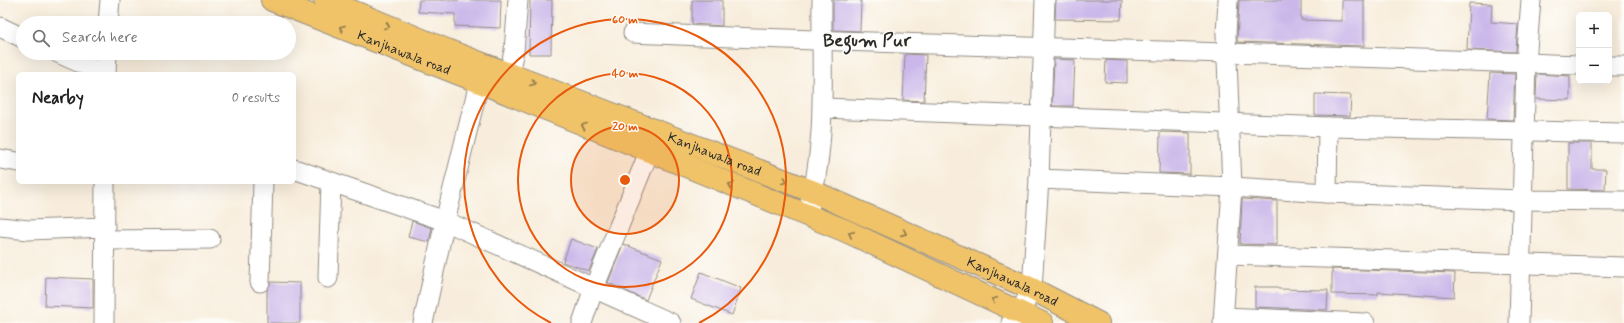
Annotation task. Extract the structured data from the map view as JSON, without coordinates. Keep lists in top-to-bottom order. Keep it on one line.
{"streets":{"main road":["Kanjhawala road"]},"districts":["Begum Pur"],"page":{"map_buttons":["+","−"],"search":"Search here","heading":["Nearby","0 results"]},"rings":["60 m","40 m","20 m"]}
